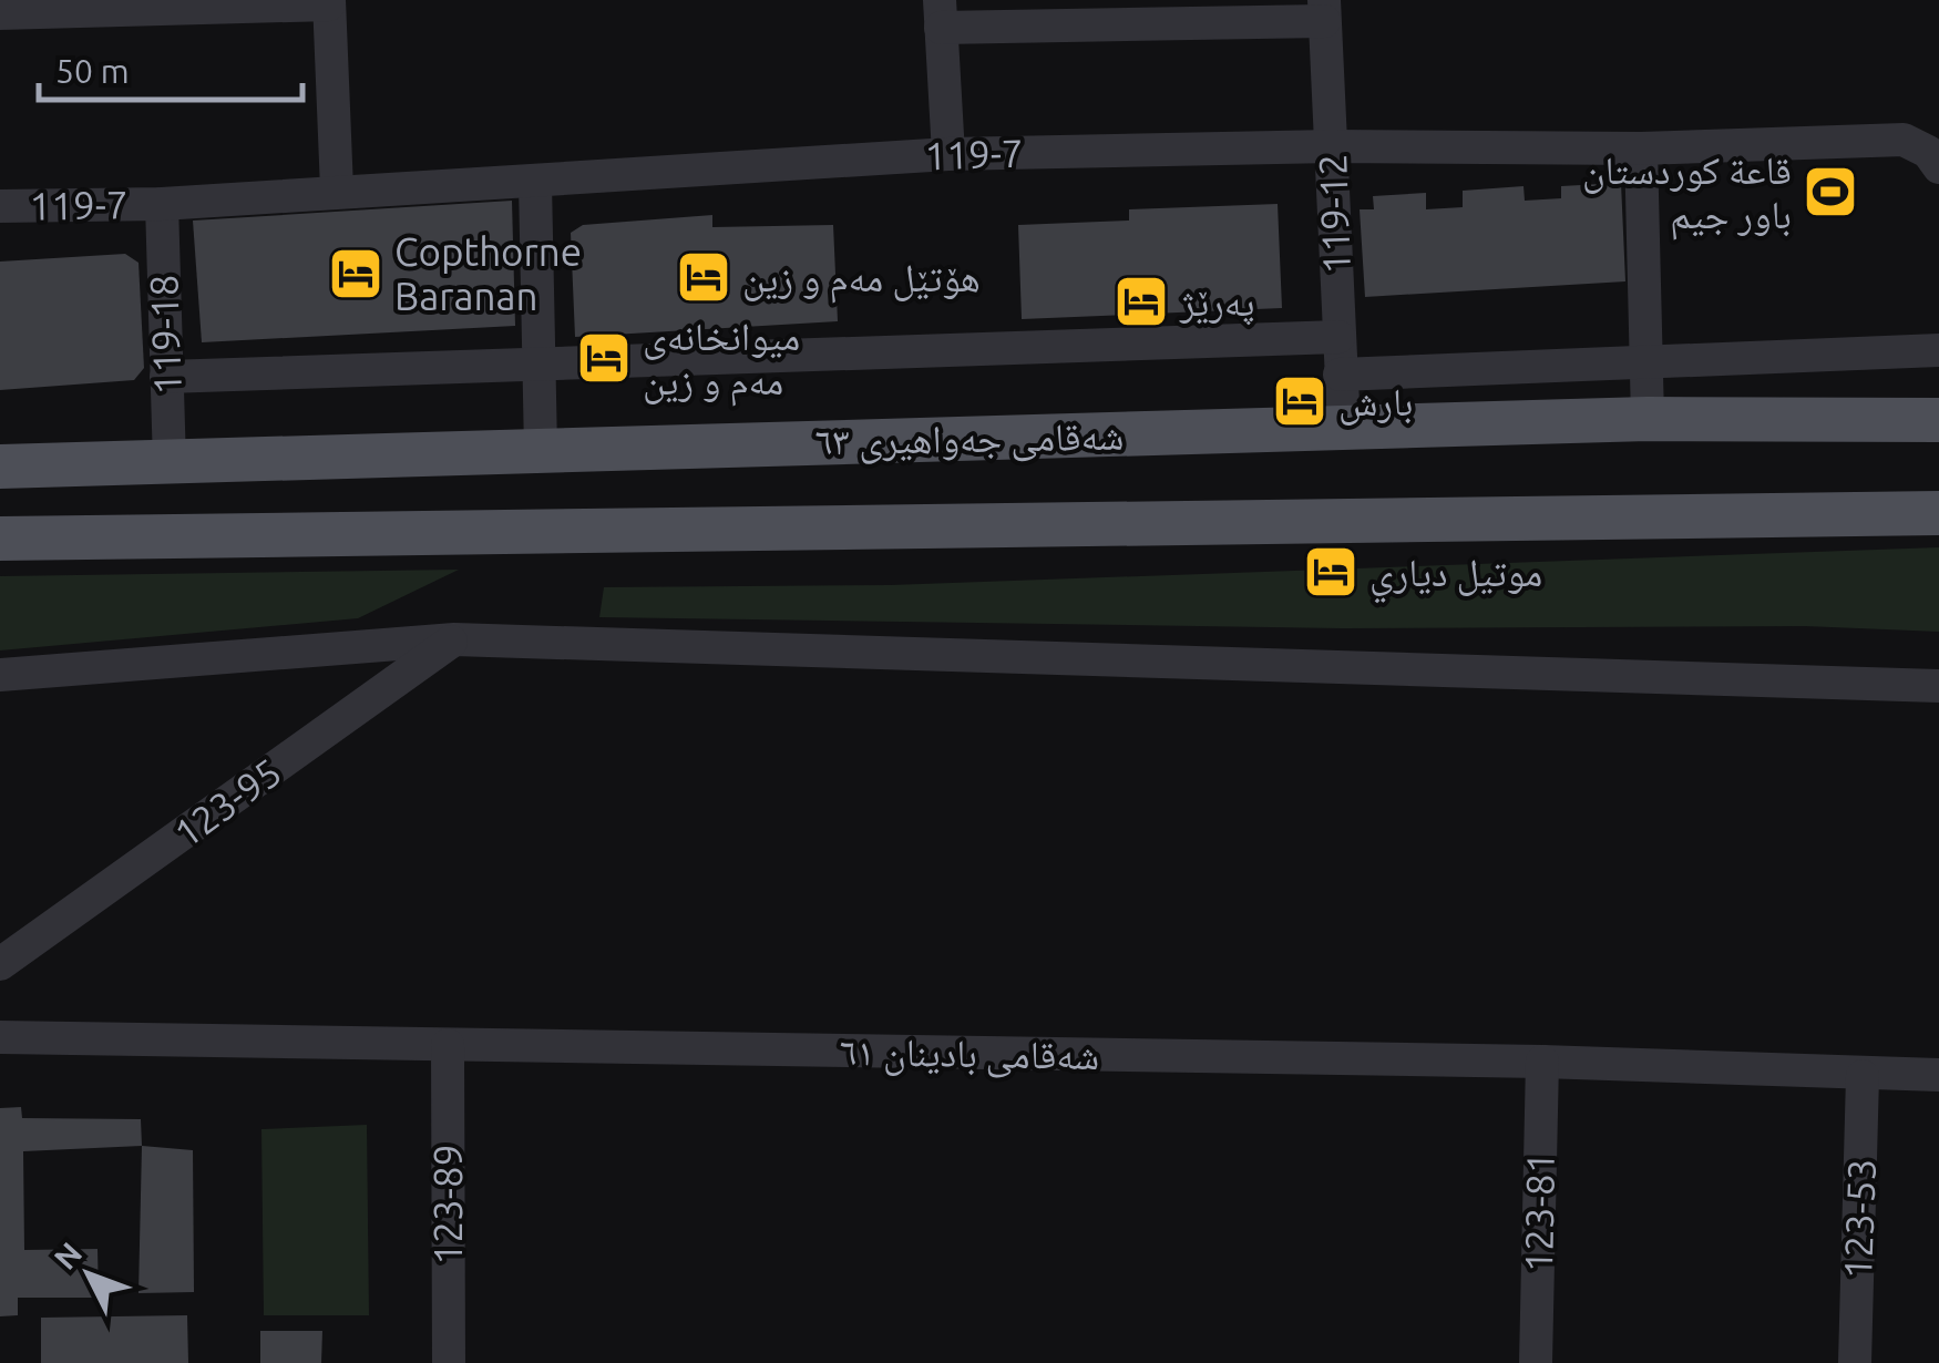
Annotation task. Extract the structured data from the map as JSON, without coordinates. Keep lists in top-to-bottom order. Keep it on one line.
{"streets":{"main road":["شەقامی جەواهیری ٦٣"],"street":["119-7","119-12","119-18","123-95","شەقامی بادینان ٦١","123-89","123-81","123-53"]},"crossings":[["119-7","119-12"],["119-7","119-18"],["119-12","شەقامی جەواهیری ٦٣"],["119-18","شەقامی جەواهیری ٦٣"],["شەقامی بادینان ٦١","123-89"],["شەقامی بادینان ٦١","123-81"],["شەقامی بادینان ٦١","123-53"]],"places":{"sports":["قاعة كوردستان باور جيم"],"hotel":["Copthorne Baranan","هۆتێل مەم و زین","پەرێژ","میوانخانەی مەم و زین","بارش","موتيل دياري"]},"scale_bar":"50 m","north":"top left"}
